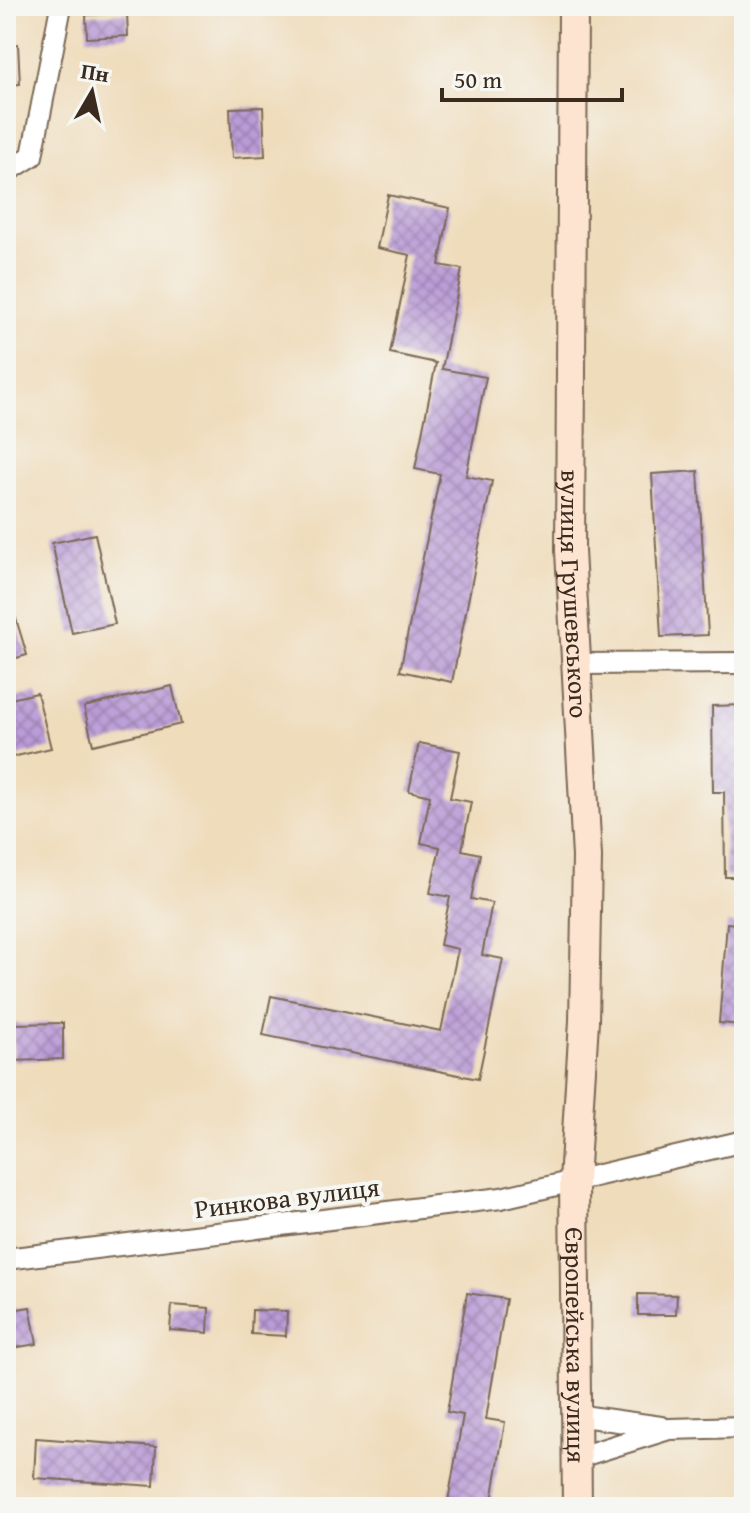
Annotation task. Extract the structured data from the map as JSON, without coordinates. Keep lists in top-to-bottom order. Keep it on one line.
{"streets":{"main road":["вулиця Грушевського","Європейська вулиця"],"street":["Ринкова вулиця"]},"crossings":[["вулиця Грушевського","Ринкова вулиця"],["вулиця Грушевського","Європейська вулиця"],["Ринкова вулиця","Європейська вулиця"]],"scale_bar":"50 m","north":"top"}
